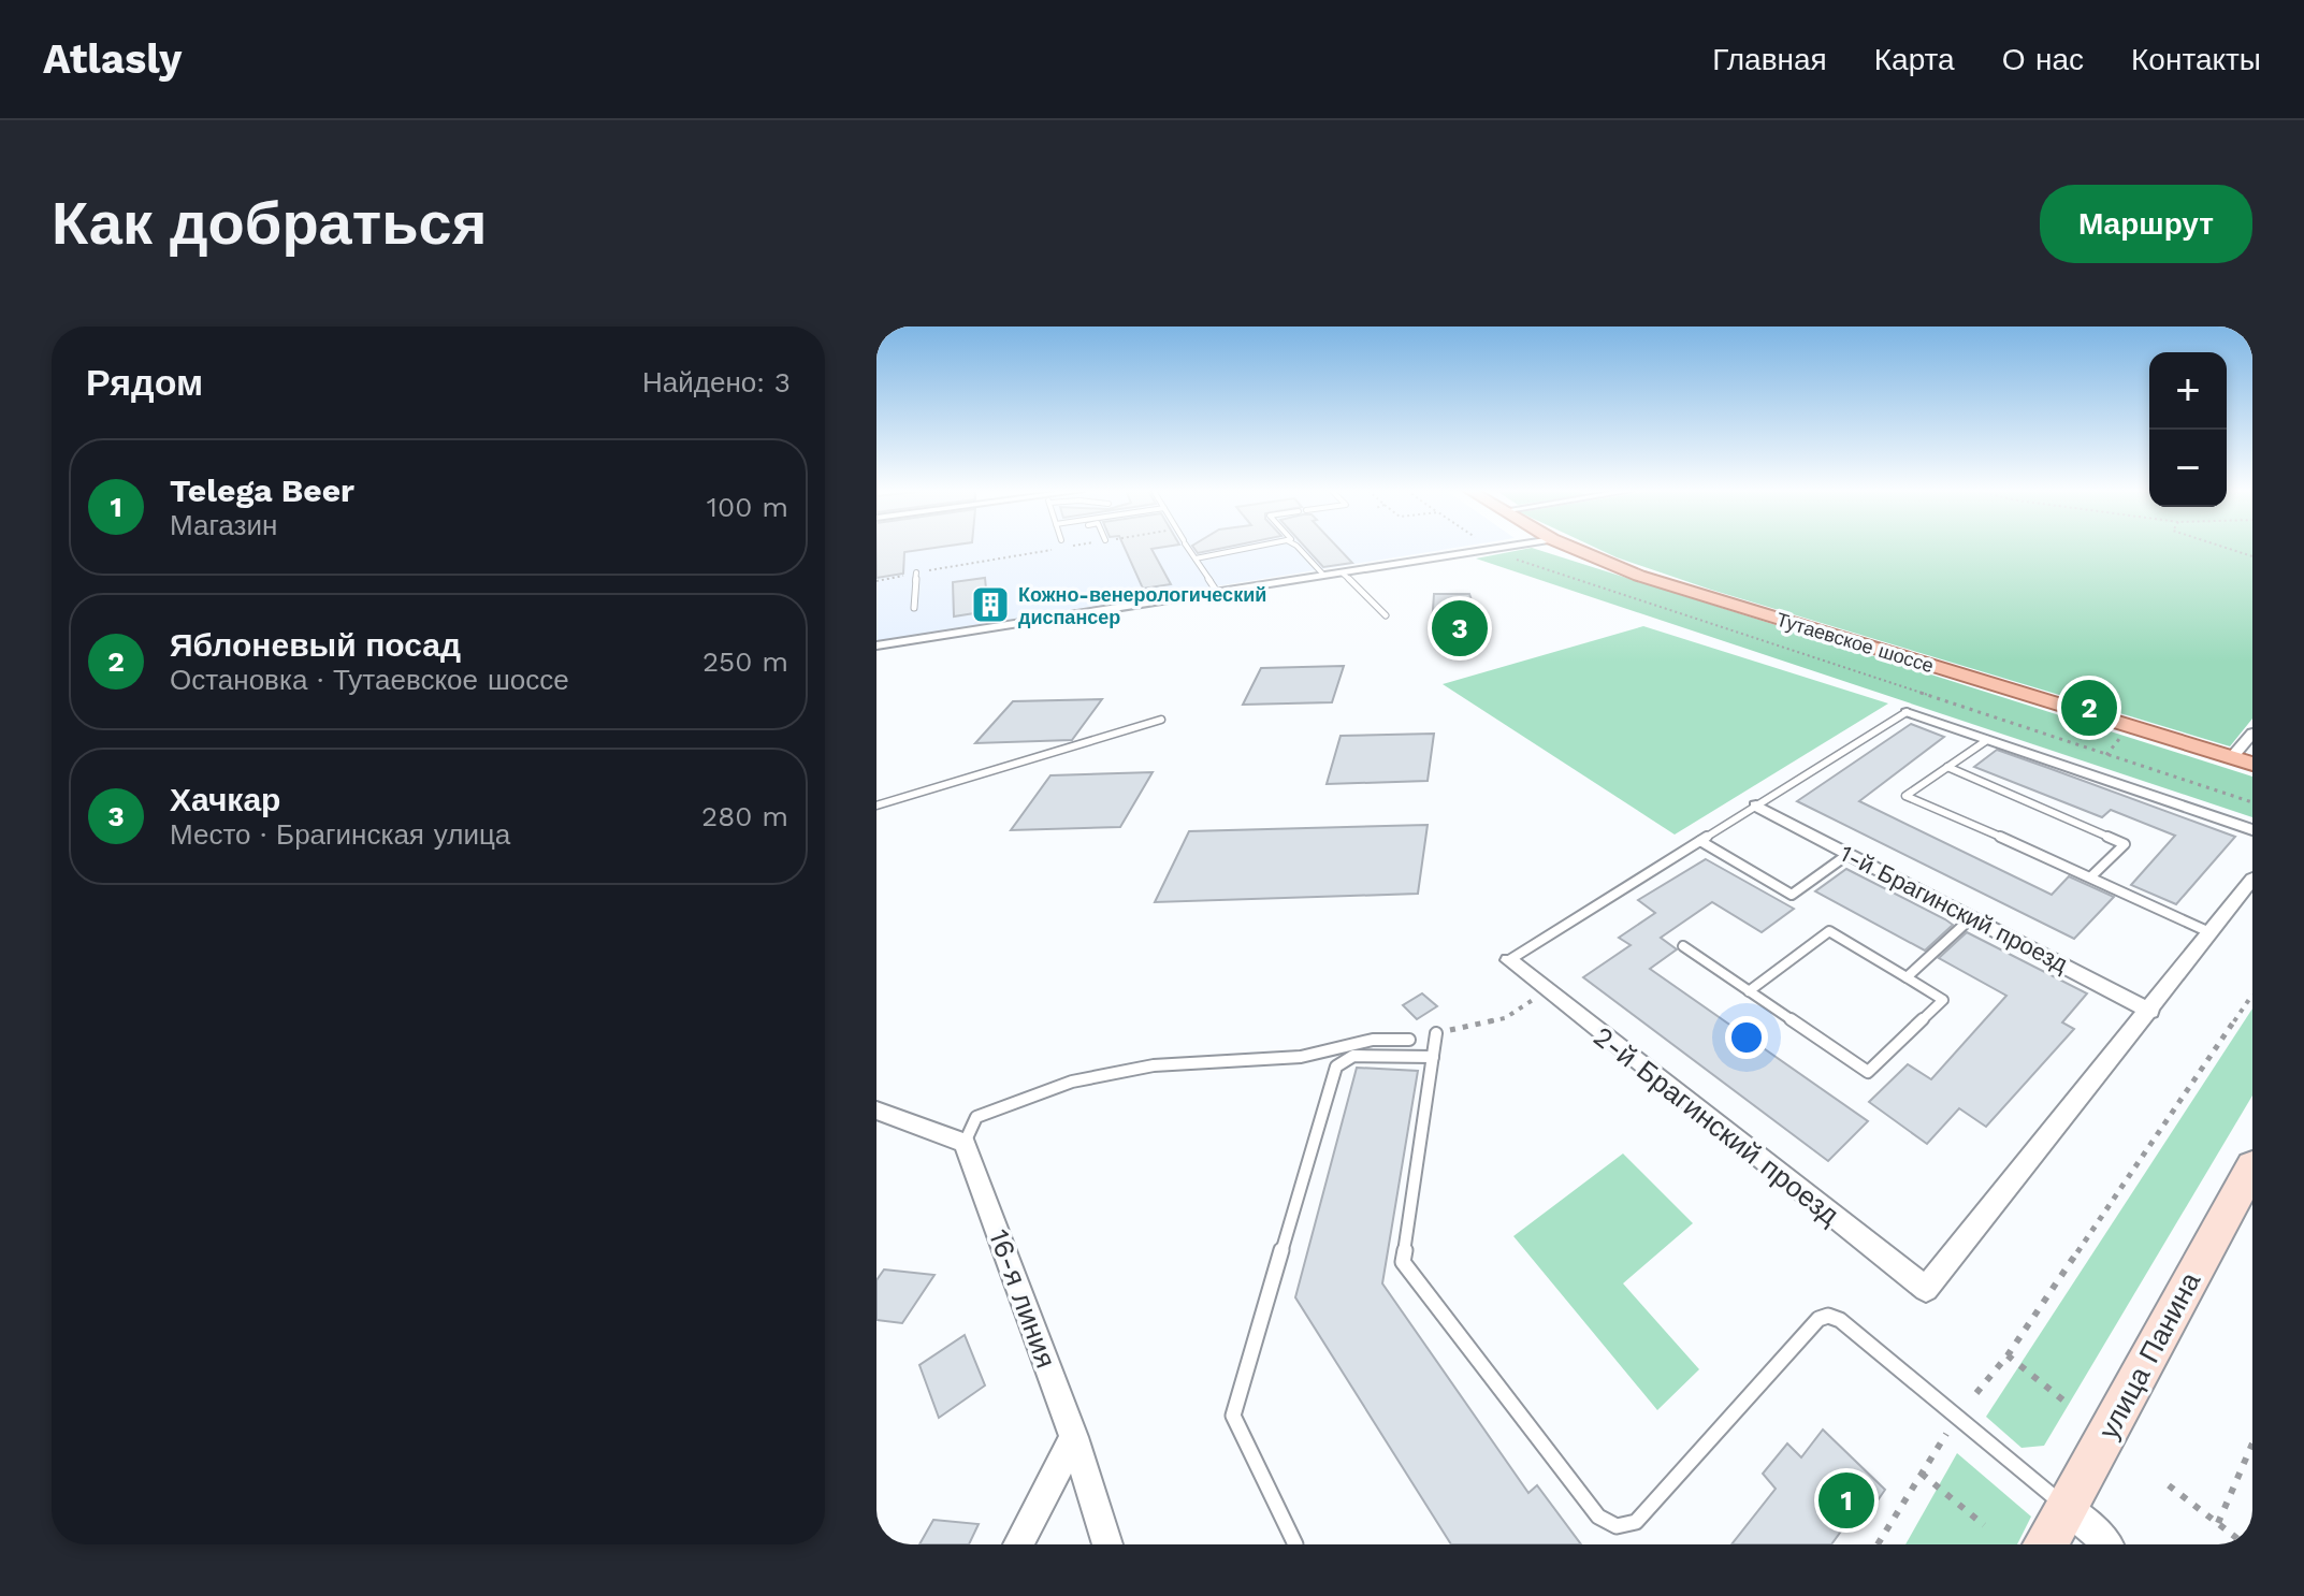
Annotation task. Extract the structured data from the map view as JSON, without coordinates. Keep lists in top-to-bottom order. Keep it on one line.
{"streets":{"main road":["Тутаевское шоссе"],"street":["1-й Брагинский проезд","2-й Брагинский проезд","16-я линия","улица Панина"]},"crossings":[["1-й Брагинский проезд","2-й Брагинский проезд"]],"places":{"building":["Кожно-венерологический диспансер"]},"page":{"header":"Atlasly","nav":["Главная","Карта","О нас","Контакты"],"buttons":"Маршрут","title":"Как добраться","heading":["Рядом","Найдено: 3"],"map_buttons":["+","−"],"list":[{"mark":"1","name":"Telega Beer","note":"Магазин","value":"100 m"},{"mark":"2","name":"Яблоневый посад","note":"Остановка · Тутаевское шоссе","value":"250 m"},{"mark":"3","name":"Хачкар","note":"Место · Брагинская улица","value":"280 m"}],"pins":["3","2","1"]}}
